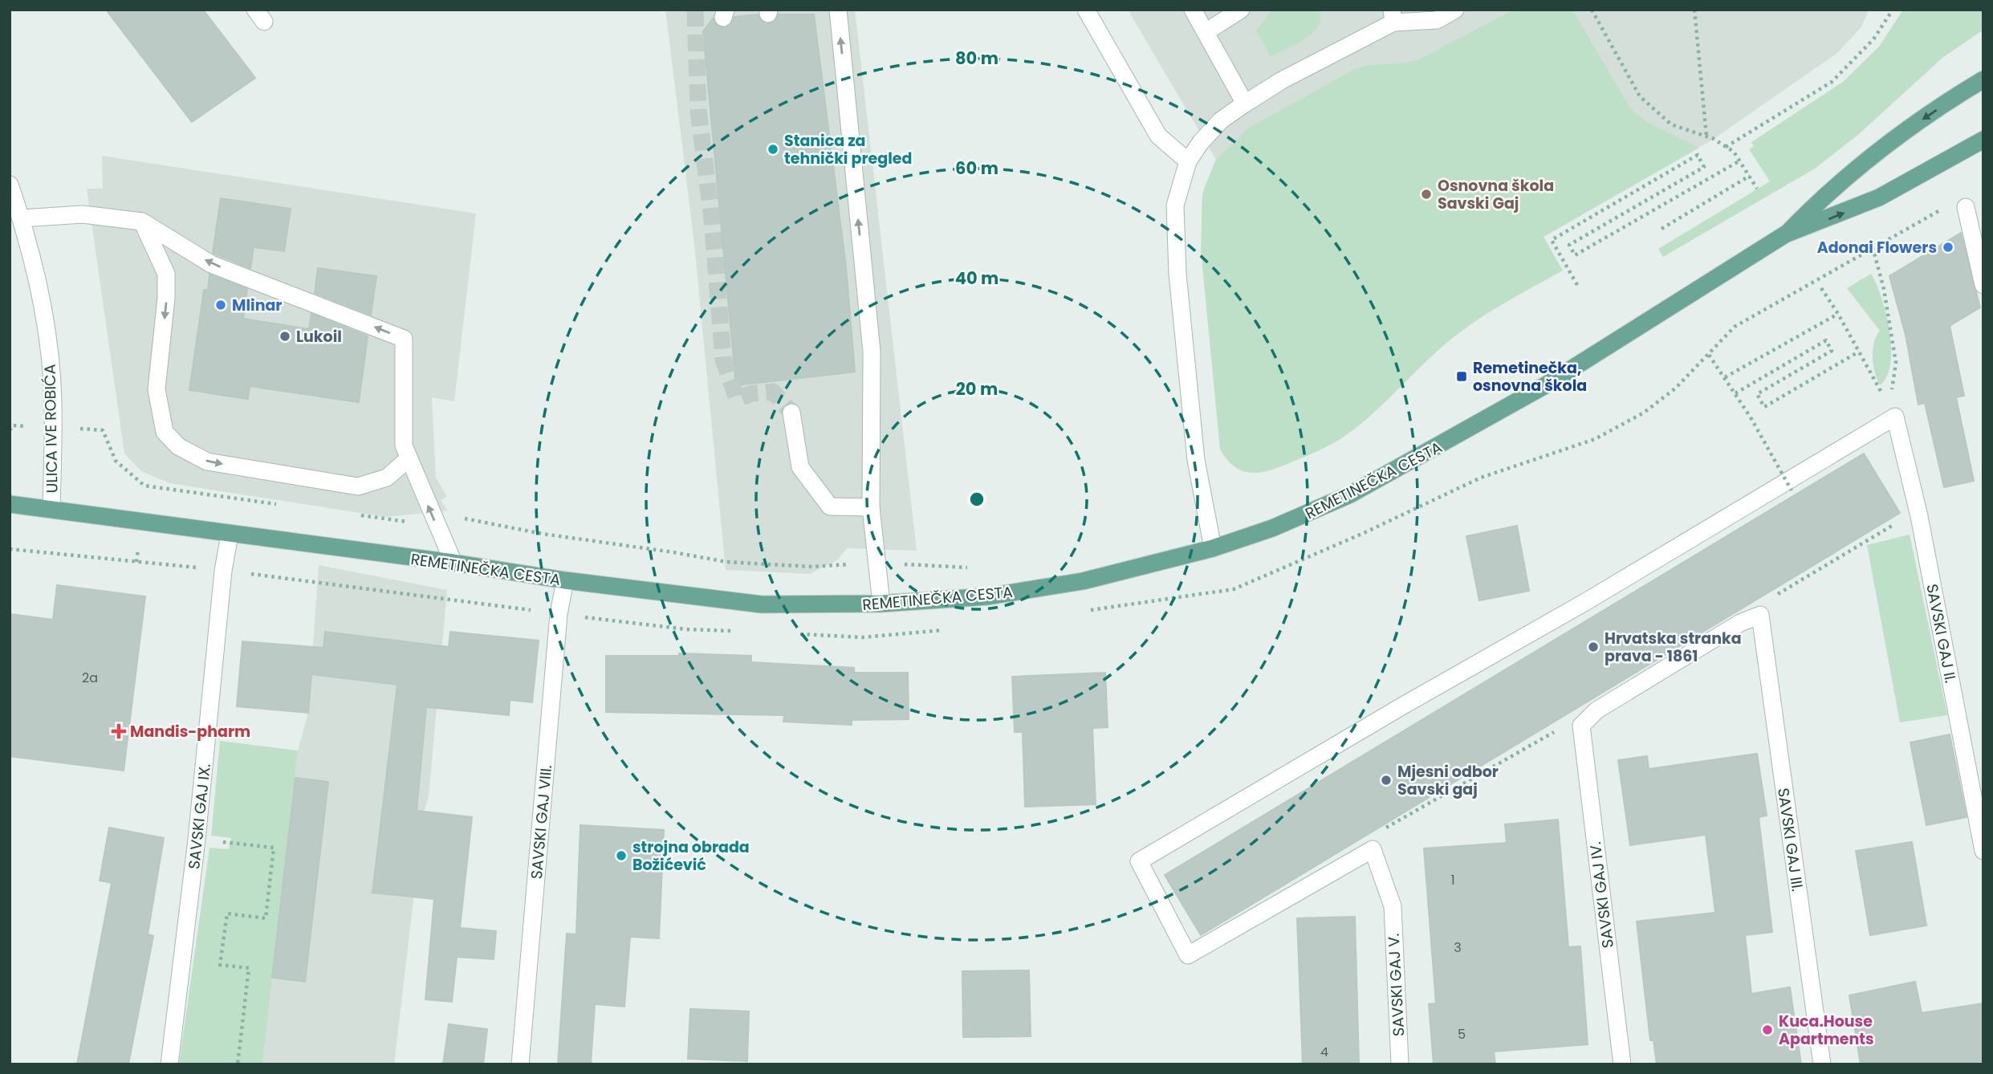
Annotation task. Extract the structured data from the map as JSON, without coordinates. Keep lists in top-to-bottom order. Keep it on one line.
{"streets":{"main road":["REMETINEČKA CESTA"],"street":["ULICA IVE ROBIĆA","SAVSKI GAJ II.","SAVSKI GAJ IX.","SAVSKI GAJ VIII.","SAVSKI GAJ III.","SAVSKI GAJ IV.","SAVSKI GAJ V."]},"crossings":[["ULICA IVE ROBIĆA","REMETINEČKA CESTA"],["REMETINEČKA CESTA","SAVSKI GAJ IX."],["REMETINEČKA CESTA","SAVSKI GAJ VIII."],["SAVSKI GAJ II.","SAVSKI GAJ V."]],"places":{"other":["Stanica za tehnički pregled","Osnovna škola Savski Gaj","Adonai Flowers","Mlinar","Lukoil","Hrvatska stranka prava - 1861","Mjesni odbor Savski gaj","strojna obrada Božićević","Kuca.House Apartments"],"transit":["Remetinečka, osnovna škola"],"health":["Mandis-pharm"]},"house_numbers":["2a","1","3","5","4"],"rings":["80 m","60 m","40 m","20 m"]}
